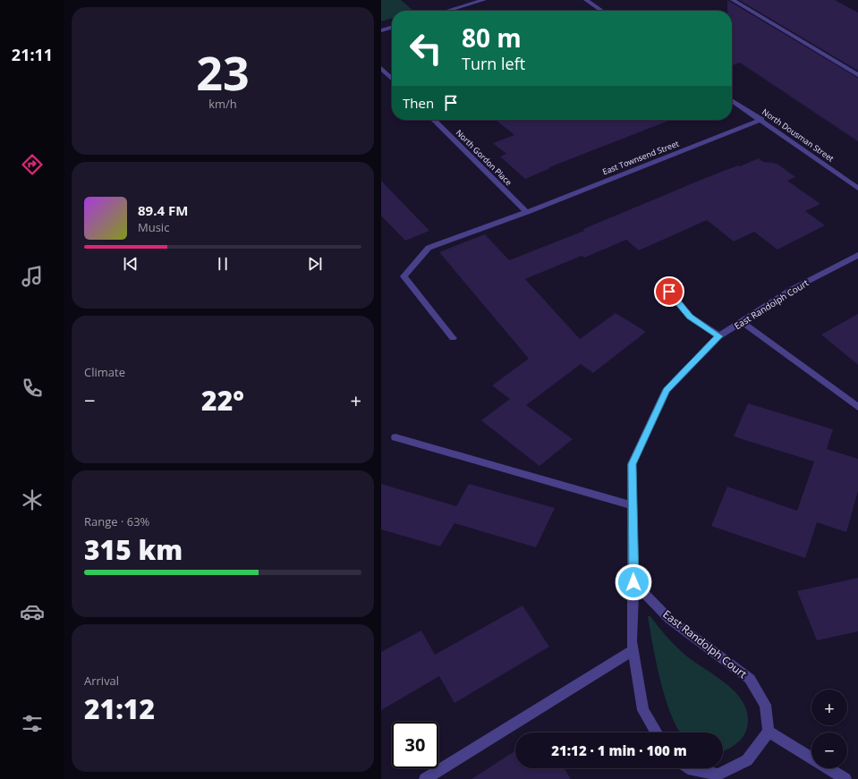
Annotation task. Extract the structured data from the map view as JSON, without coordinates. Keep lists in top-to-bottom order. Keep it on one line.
{"streets":{"street":["North Dousman Street","North Gordon Place","East Townsend Street","East Randolph Court"]},"crossings":[["North Dousman Street","East Townsend Street"],["North Gordon Place","East Townsend Street"]],"page":{"tabs":"21:11","tile":[["23","km/h"],"Climate",["Range · 63%","315 km"],["Arrival","21:12"]],"turn":["80 m","Turn left"],"then":"Then","song":["89.4 FM","Music"],"heat":["−","22°","+"],"map_buttons":["+","−"],"limit":"30","trip":"21:12 · 1 min · 100 m"}}
